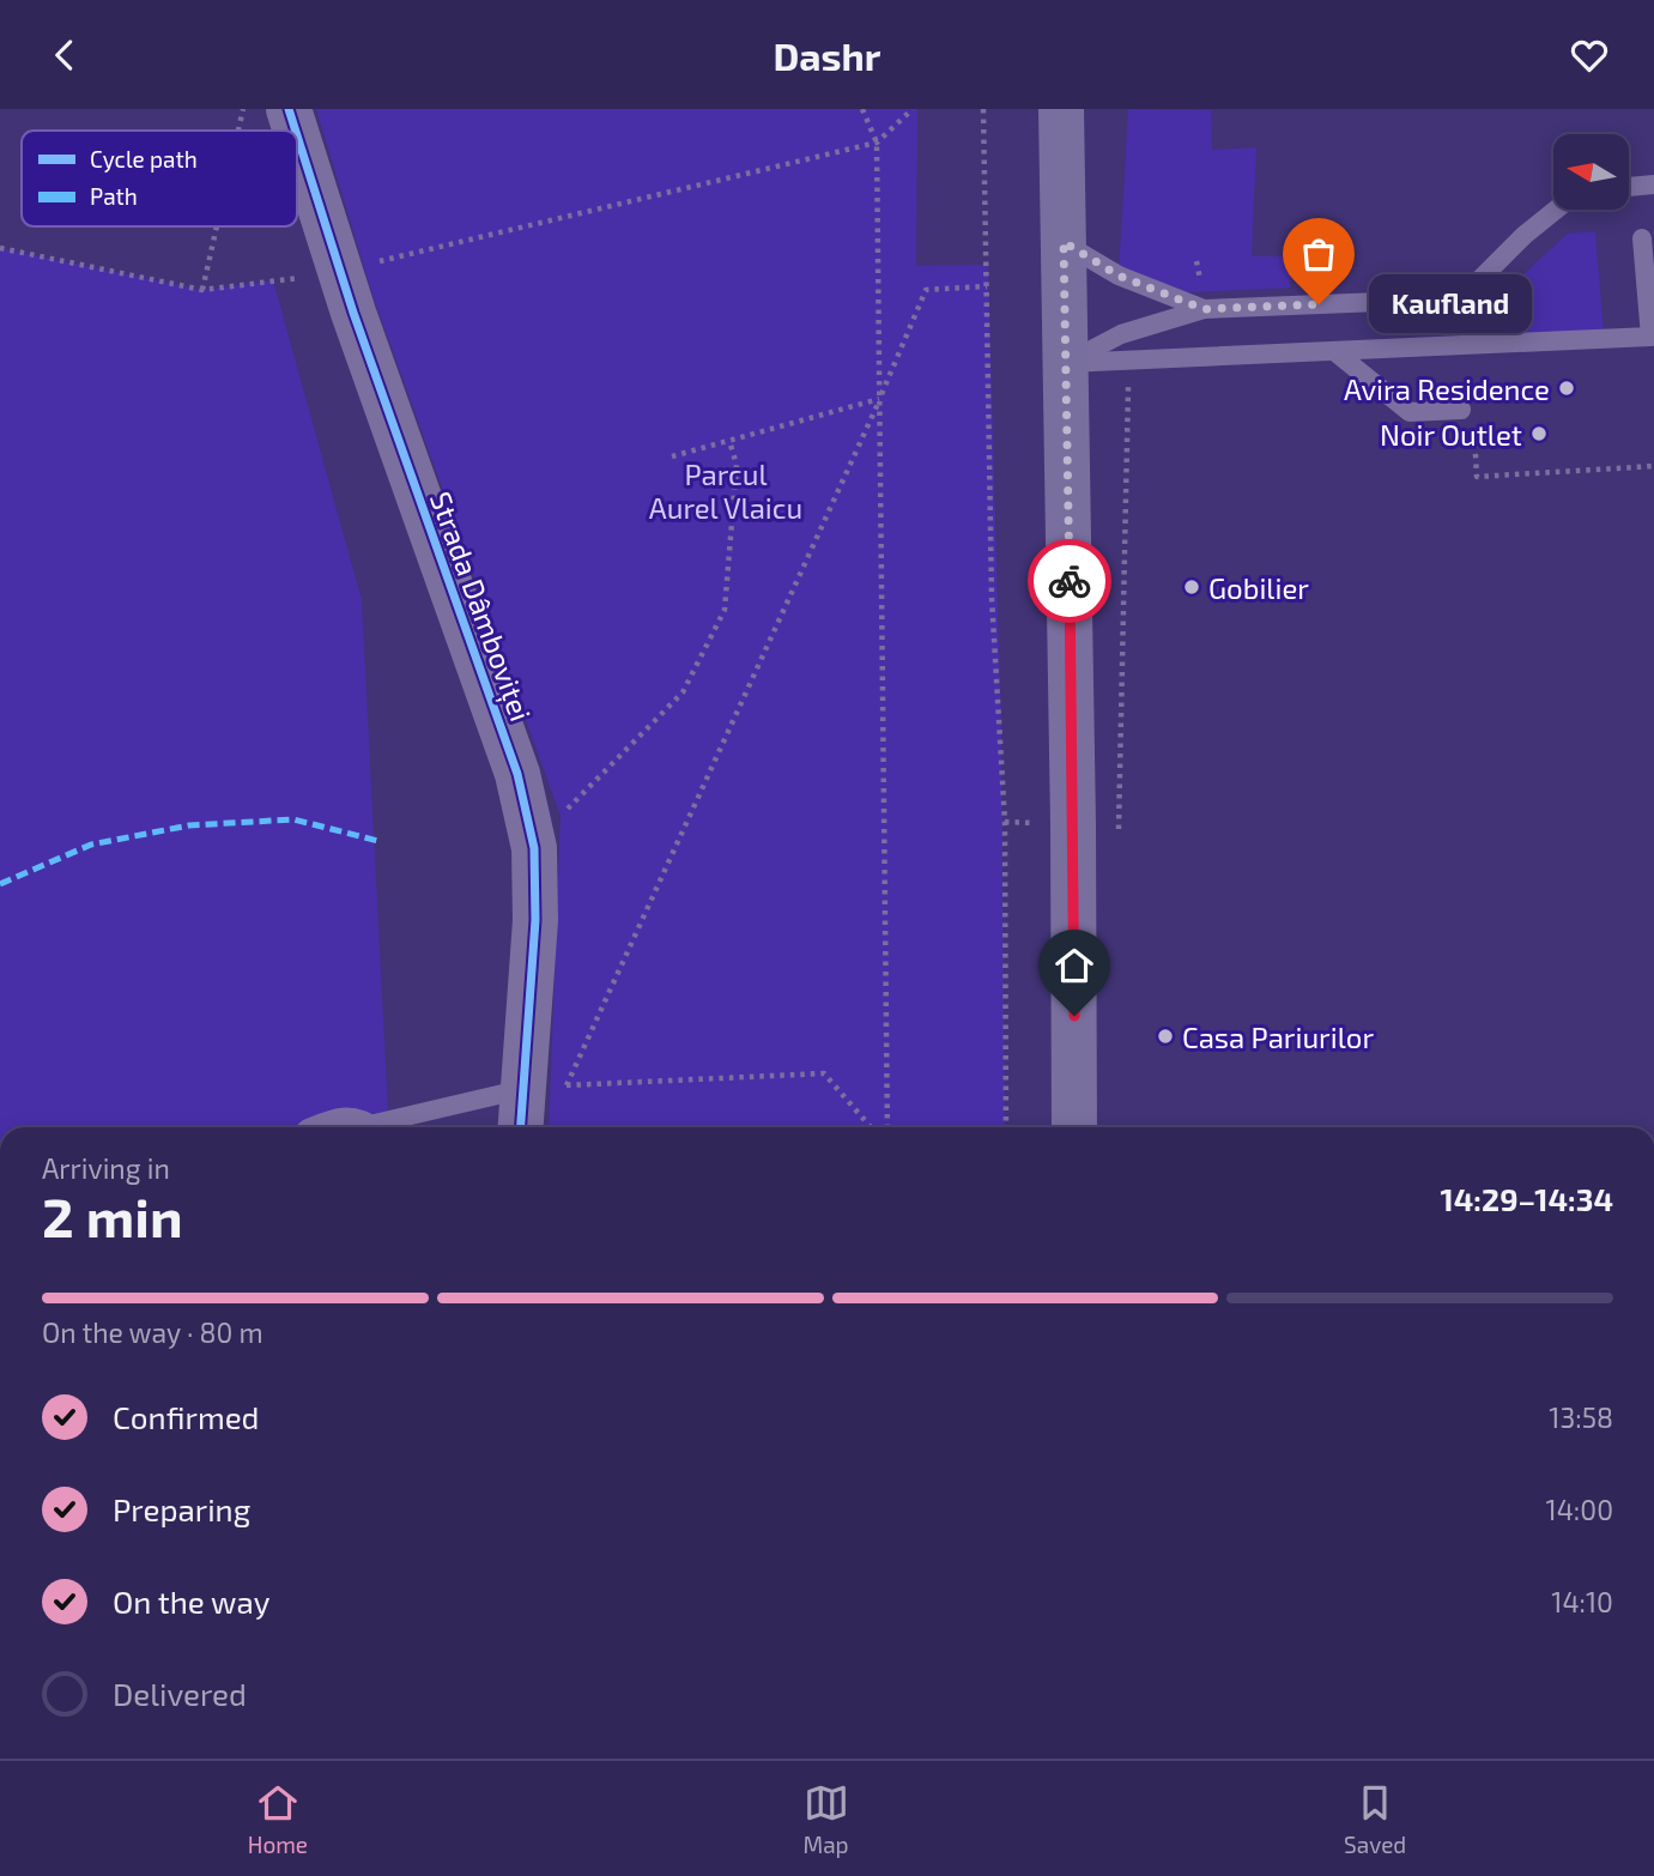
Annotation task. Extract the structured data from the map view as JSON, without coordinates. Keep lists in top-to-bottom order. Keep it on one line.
{"streets":{"street":["Strada Dâmboviței"]},"parks":["Parcul Aurel Vlaicu"],"places":["Kaufland","Avira Residence","Noir Outlet","Gobilier","Casa Pariurilor"],"legend":["Cycle path","Path"],"north":"left","page":{"header":"Dashr","bubble":"Kaufland","heading":["2 min","Arriving in","14:29–14:34"],"bar":"On the way · 80 m","list":[["Confirmed","13:58"],["Preparing","14:00"],["On the way","14:10"],"Delivered"],"tabs":["Home","Map","Saved"]}}
